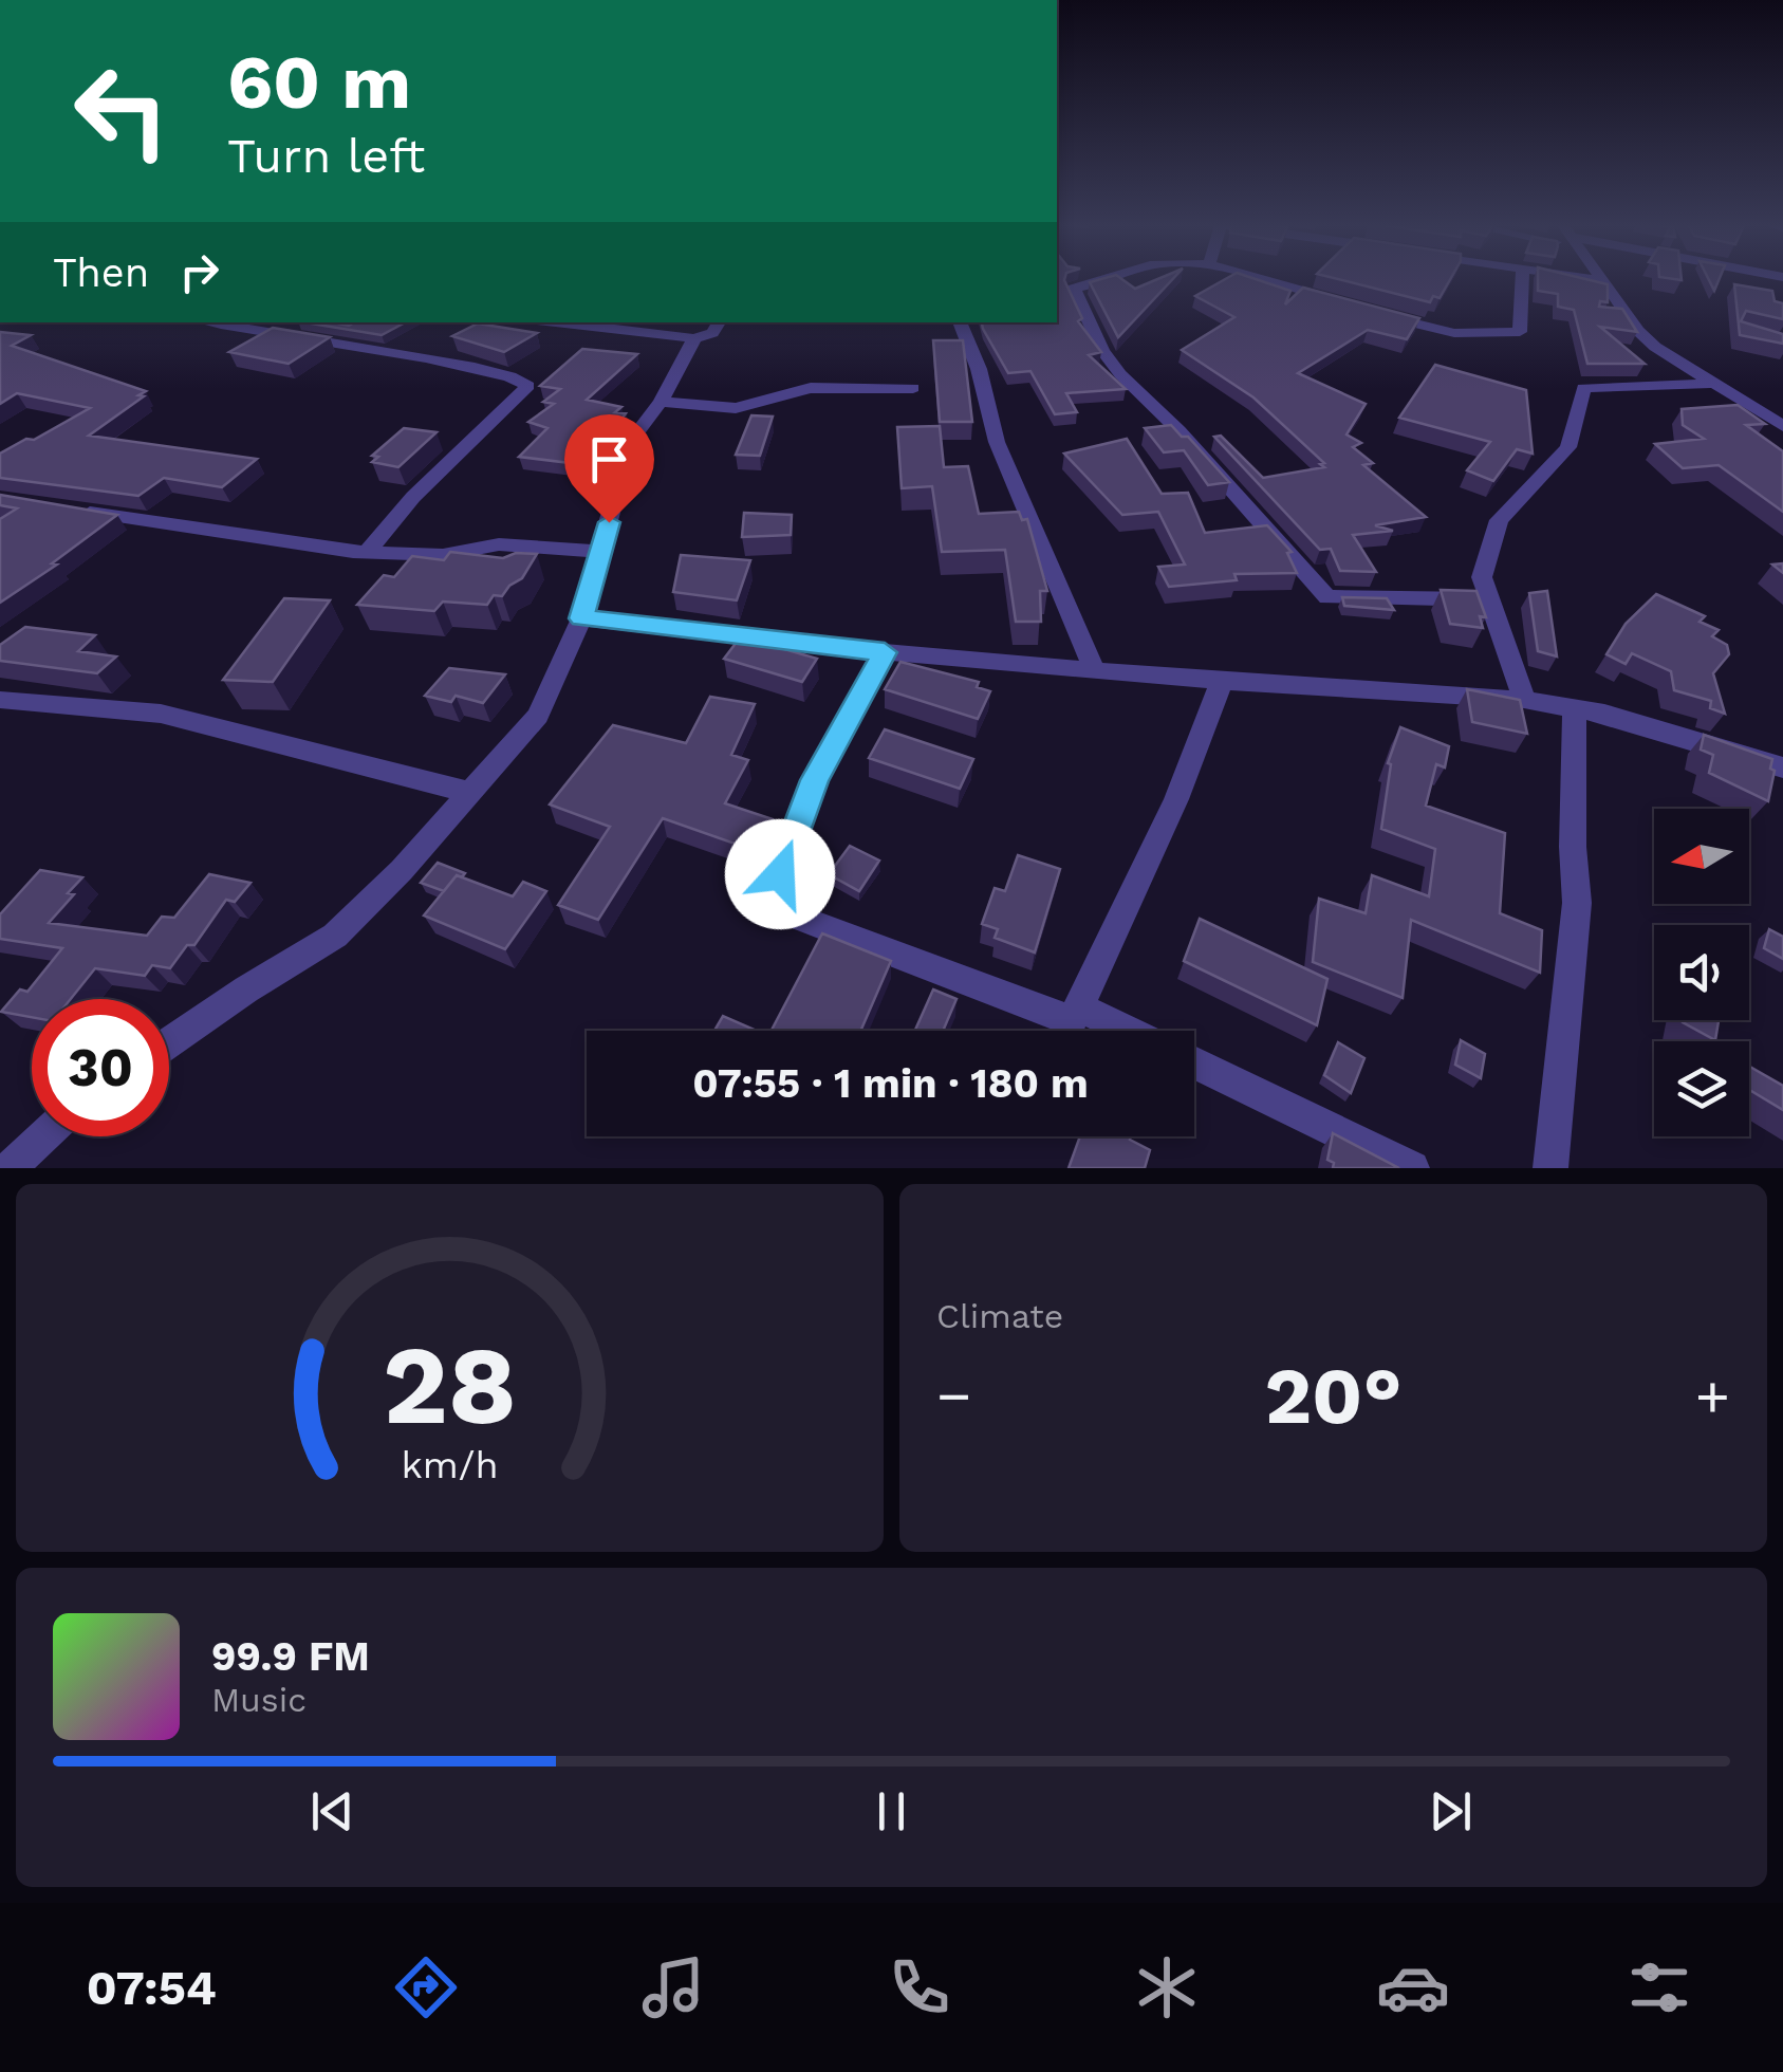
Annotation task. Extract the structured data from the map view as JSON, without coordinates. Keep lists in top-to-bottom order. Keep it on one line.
{"north":"left","page":{"turn":["60 m","Turn left"],"then":"Then","limit":"30","trip":"07:55 · 1 min · 180 m","tile":"Climate","heat":["−","20°","+"],"song":["99.9 FM","Music"],"tabs":"07:54","gauge":["28","km/h"]}}
